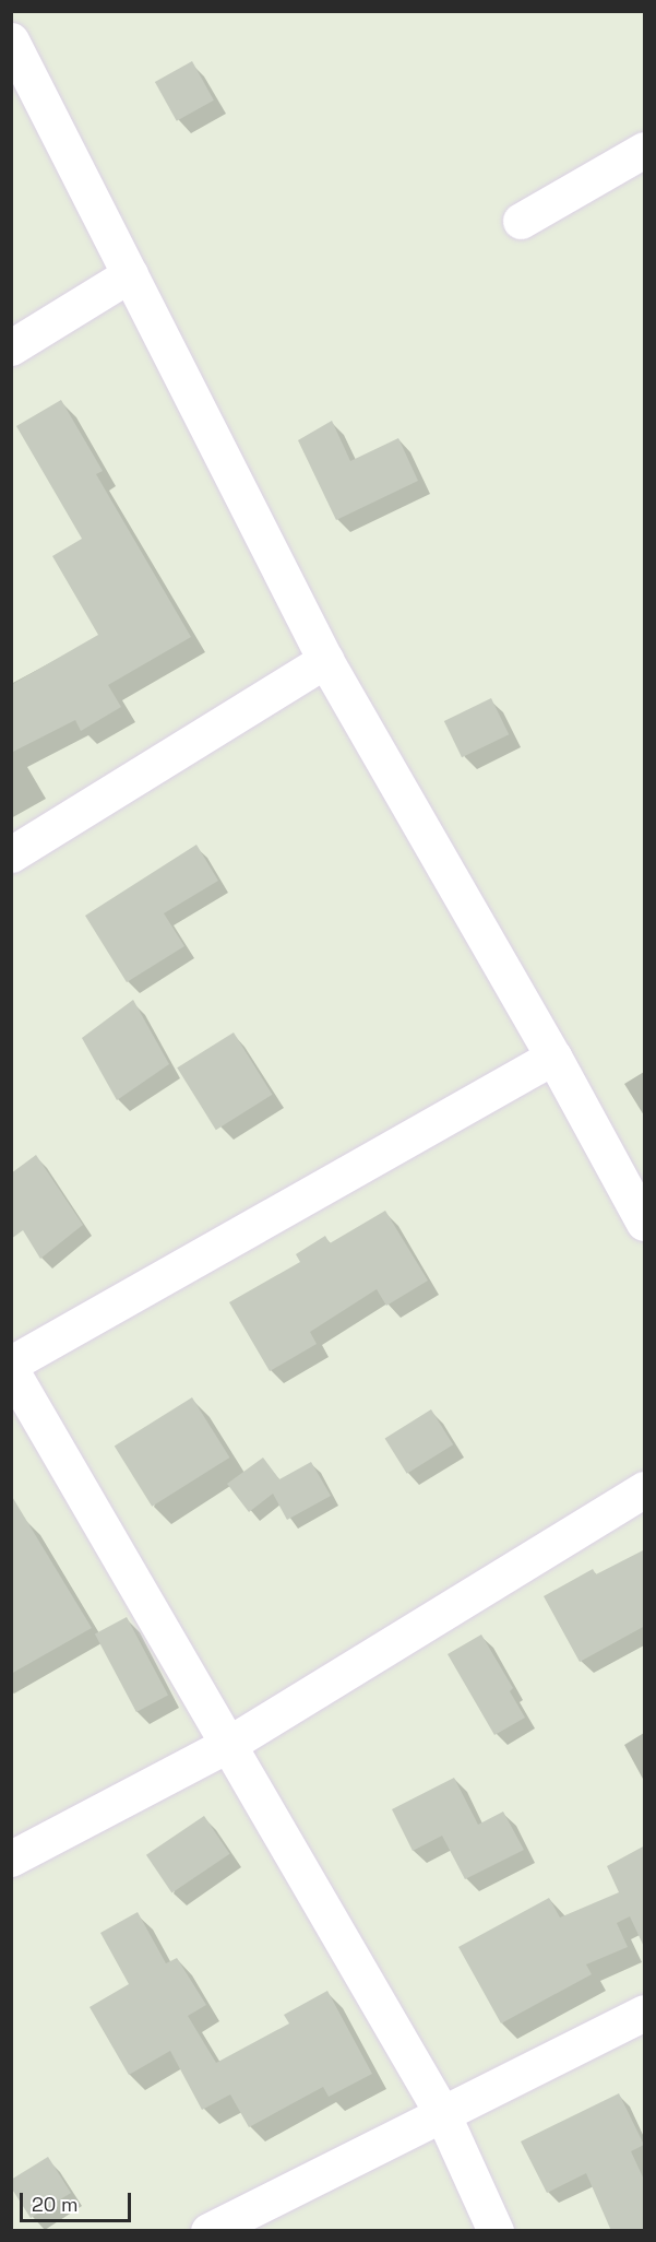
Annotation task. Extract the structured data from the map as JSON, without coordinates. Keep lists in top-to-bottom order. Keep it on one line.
{"scale_bar":"20 m"}
